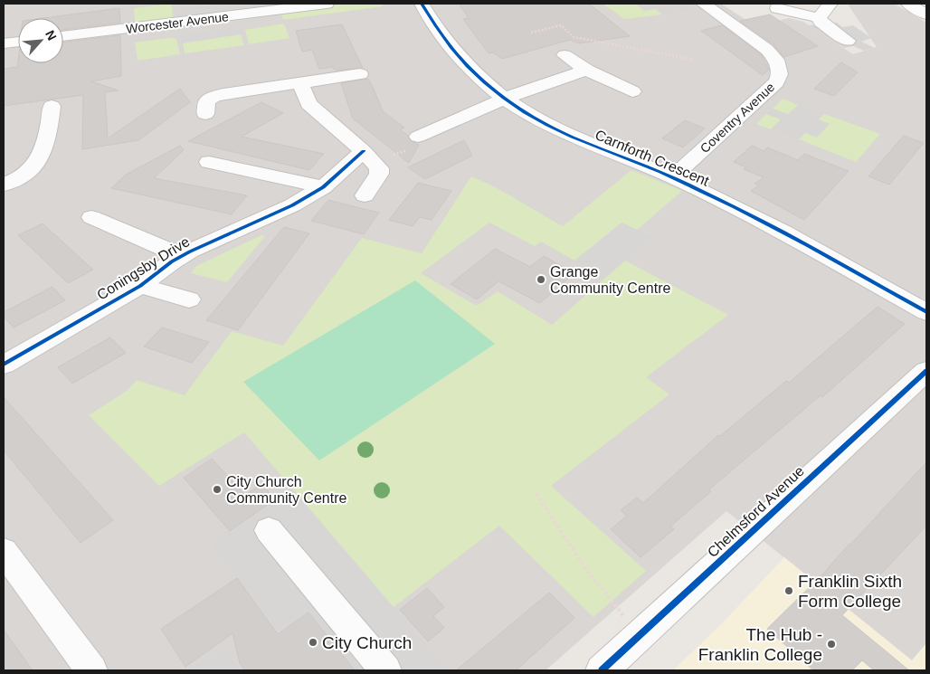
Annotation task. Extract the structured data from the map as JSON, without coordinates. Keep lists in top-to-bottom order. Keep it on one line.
{"streets":{"street":["Worcester Avenue","Coventry Avenue","Carnforth Crescent","Coningsby Drive","Chelmsford Avenue"]},"crossings":[["Coventry Avenue","Carnforth Crescent"]],"places":["Grange Community Centre","City Church Community Centre","Franklin Sixth Form College","City Church","The Hub - Franklin College"],"north":"top right"}
